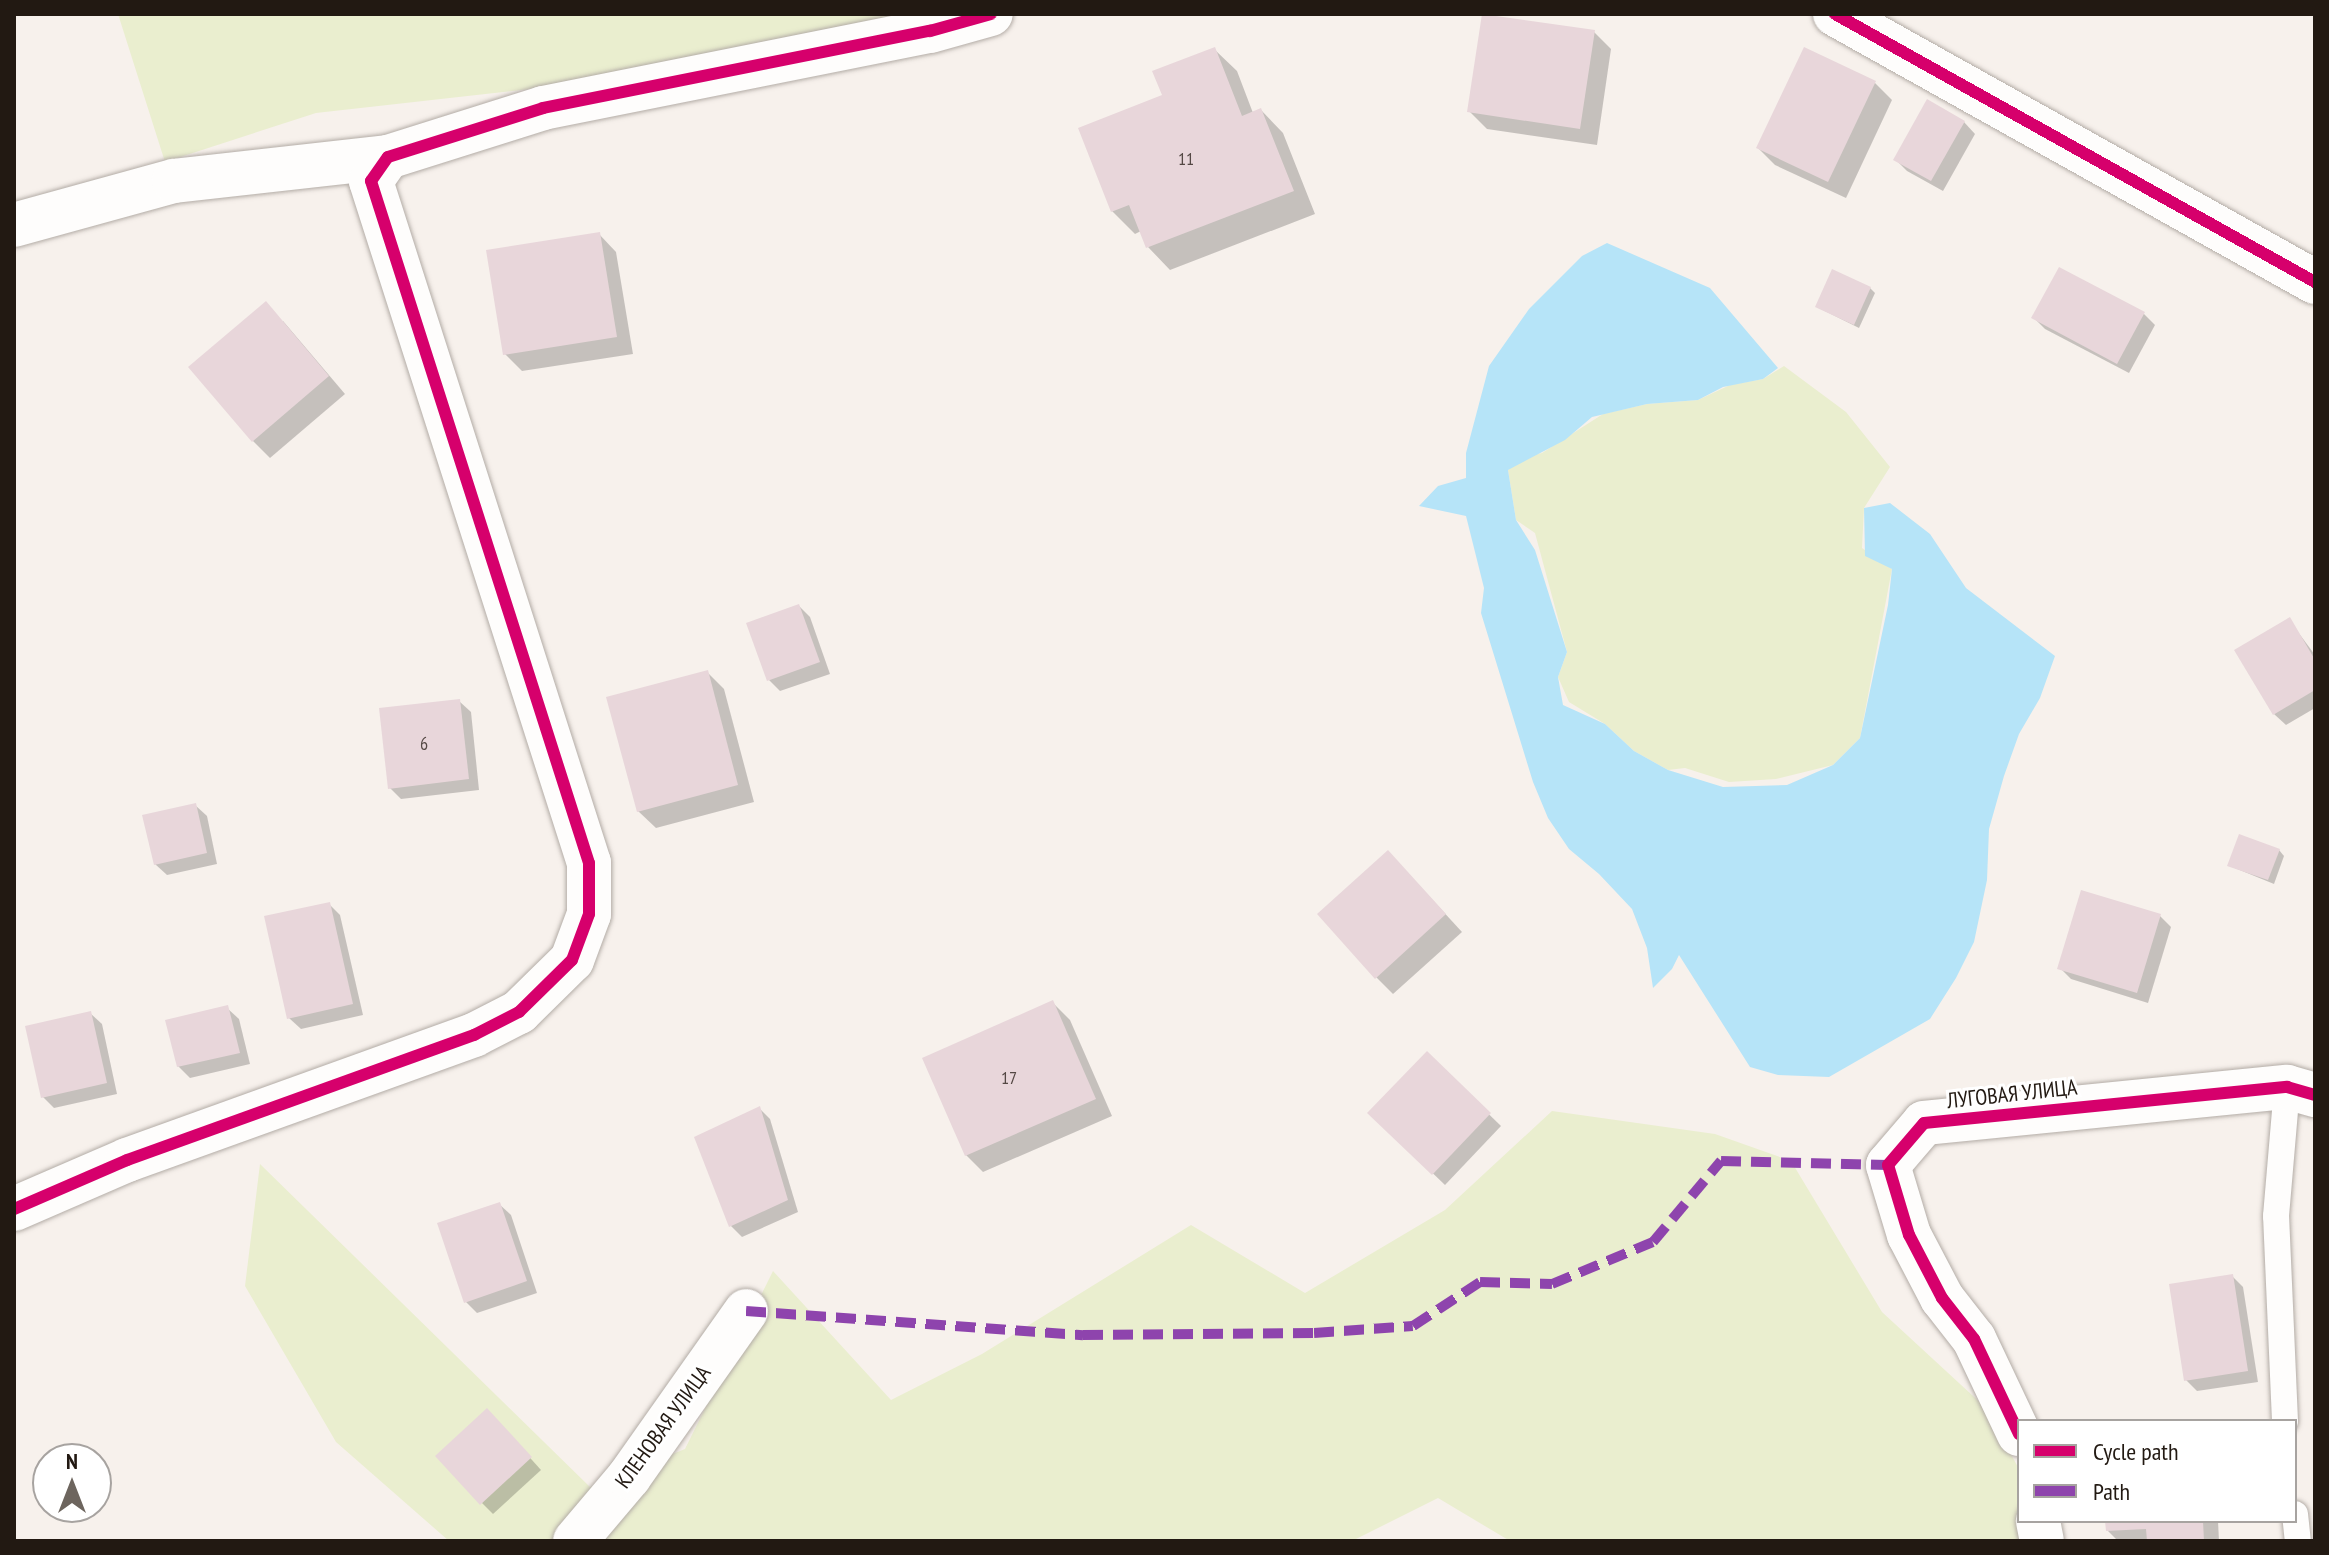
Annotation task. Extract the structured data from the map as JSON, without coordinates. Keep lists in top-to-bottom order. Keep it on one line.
{"streets":{"street":["ЛУГОВАЯ УЛИЦА","КЛЕНОВАЯ УЛИЦА"]},"house_numbers":["11","6","17"],"legend":["Cycle path","Path"],"north":"top"}
